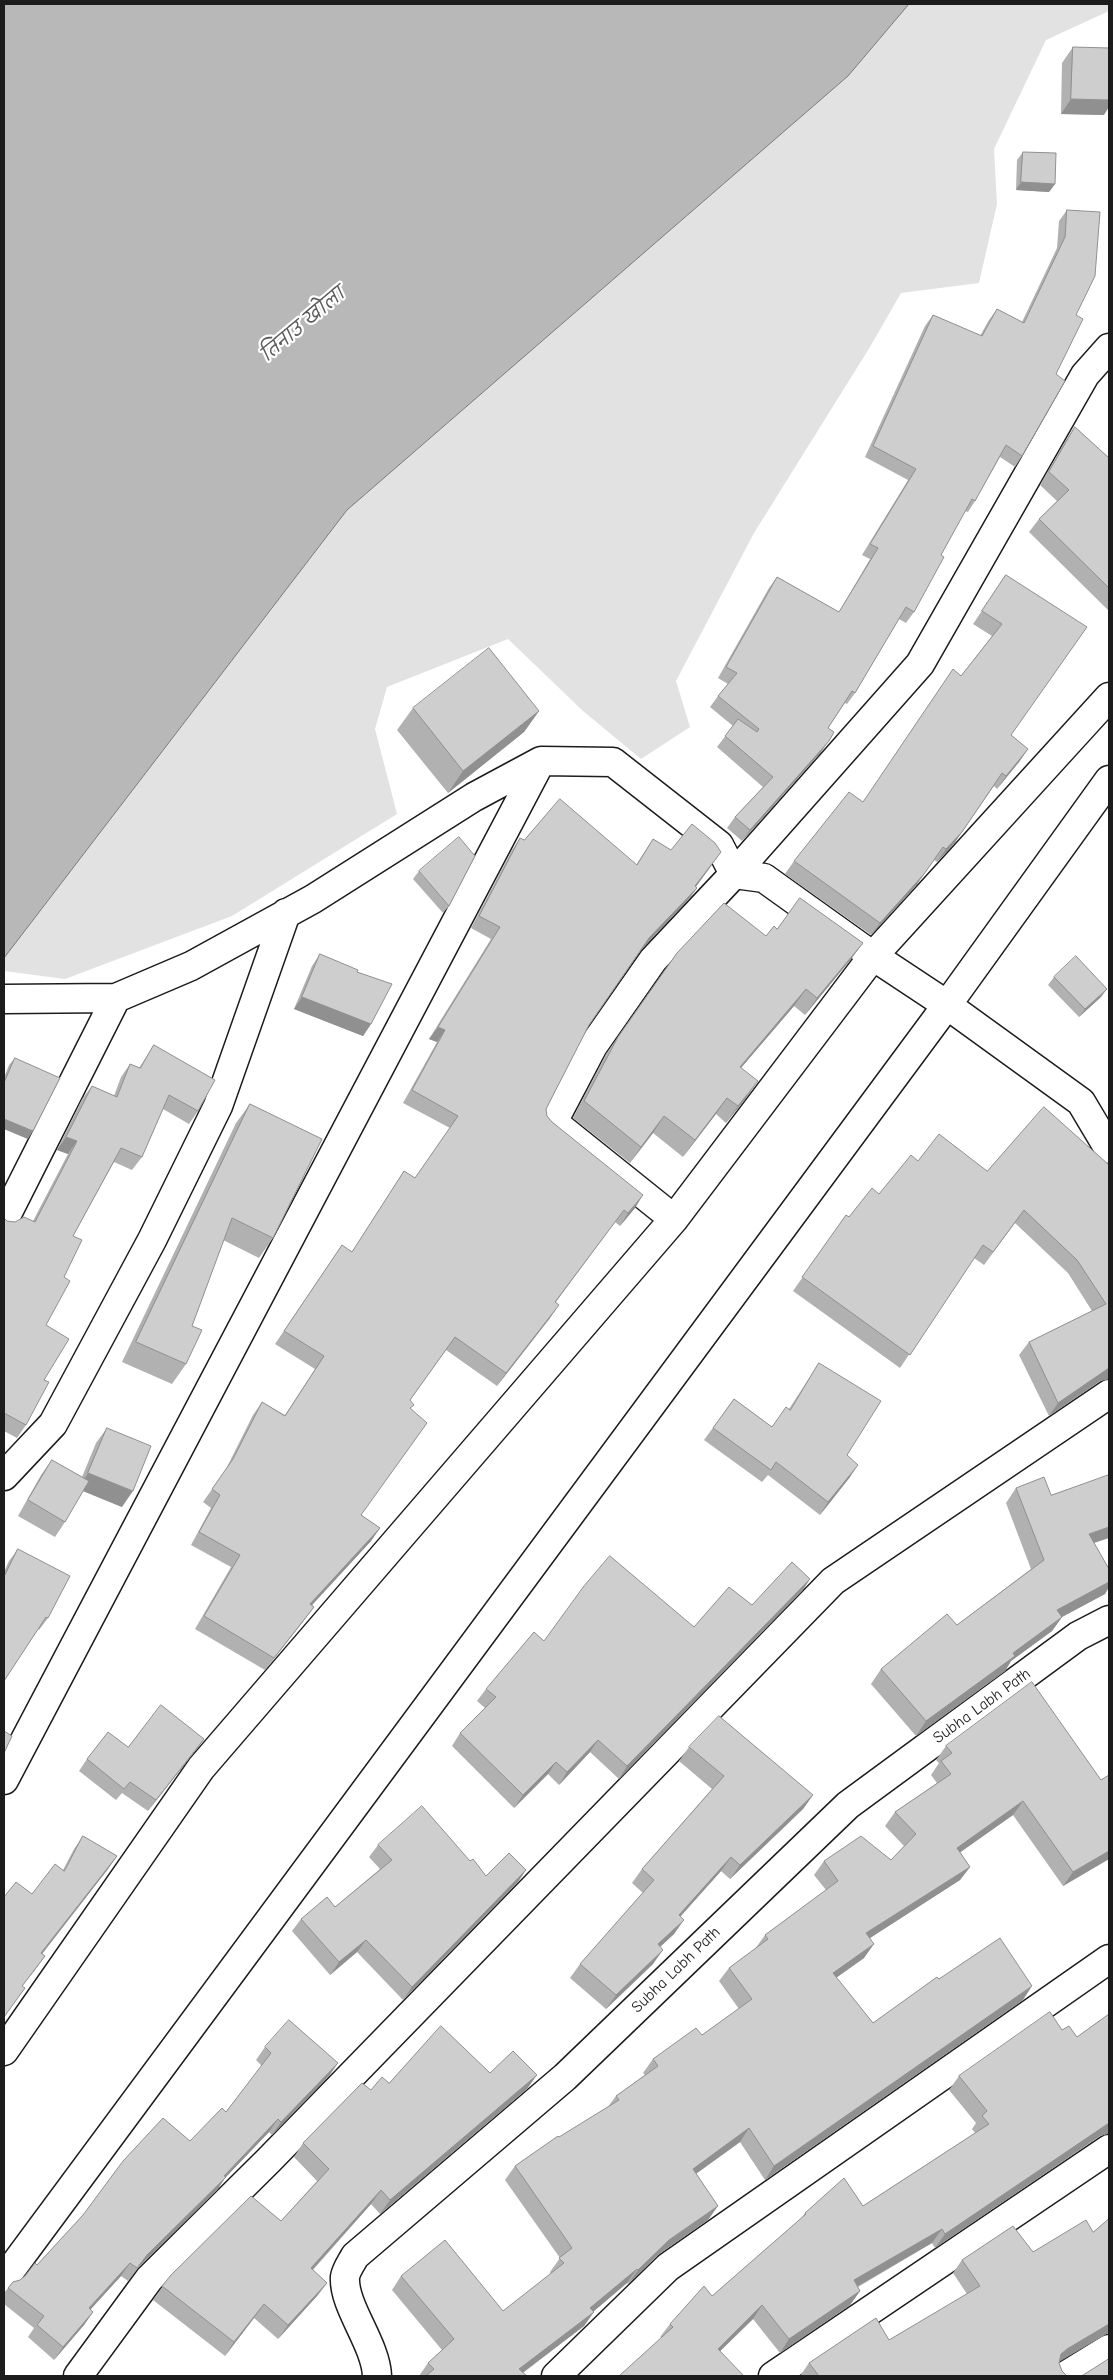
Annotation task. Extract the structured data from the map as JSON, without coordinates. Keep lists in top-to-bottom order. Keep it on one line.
{"streets":{"street":["Subha Labh Path"]},"water":["तिनाउ खोला"]}
